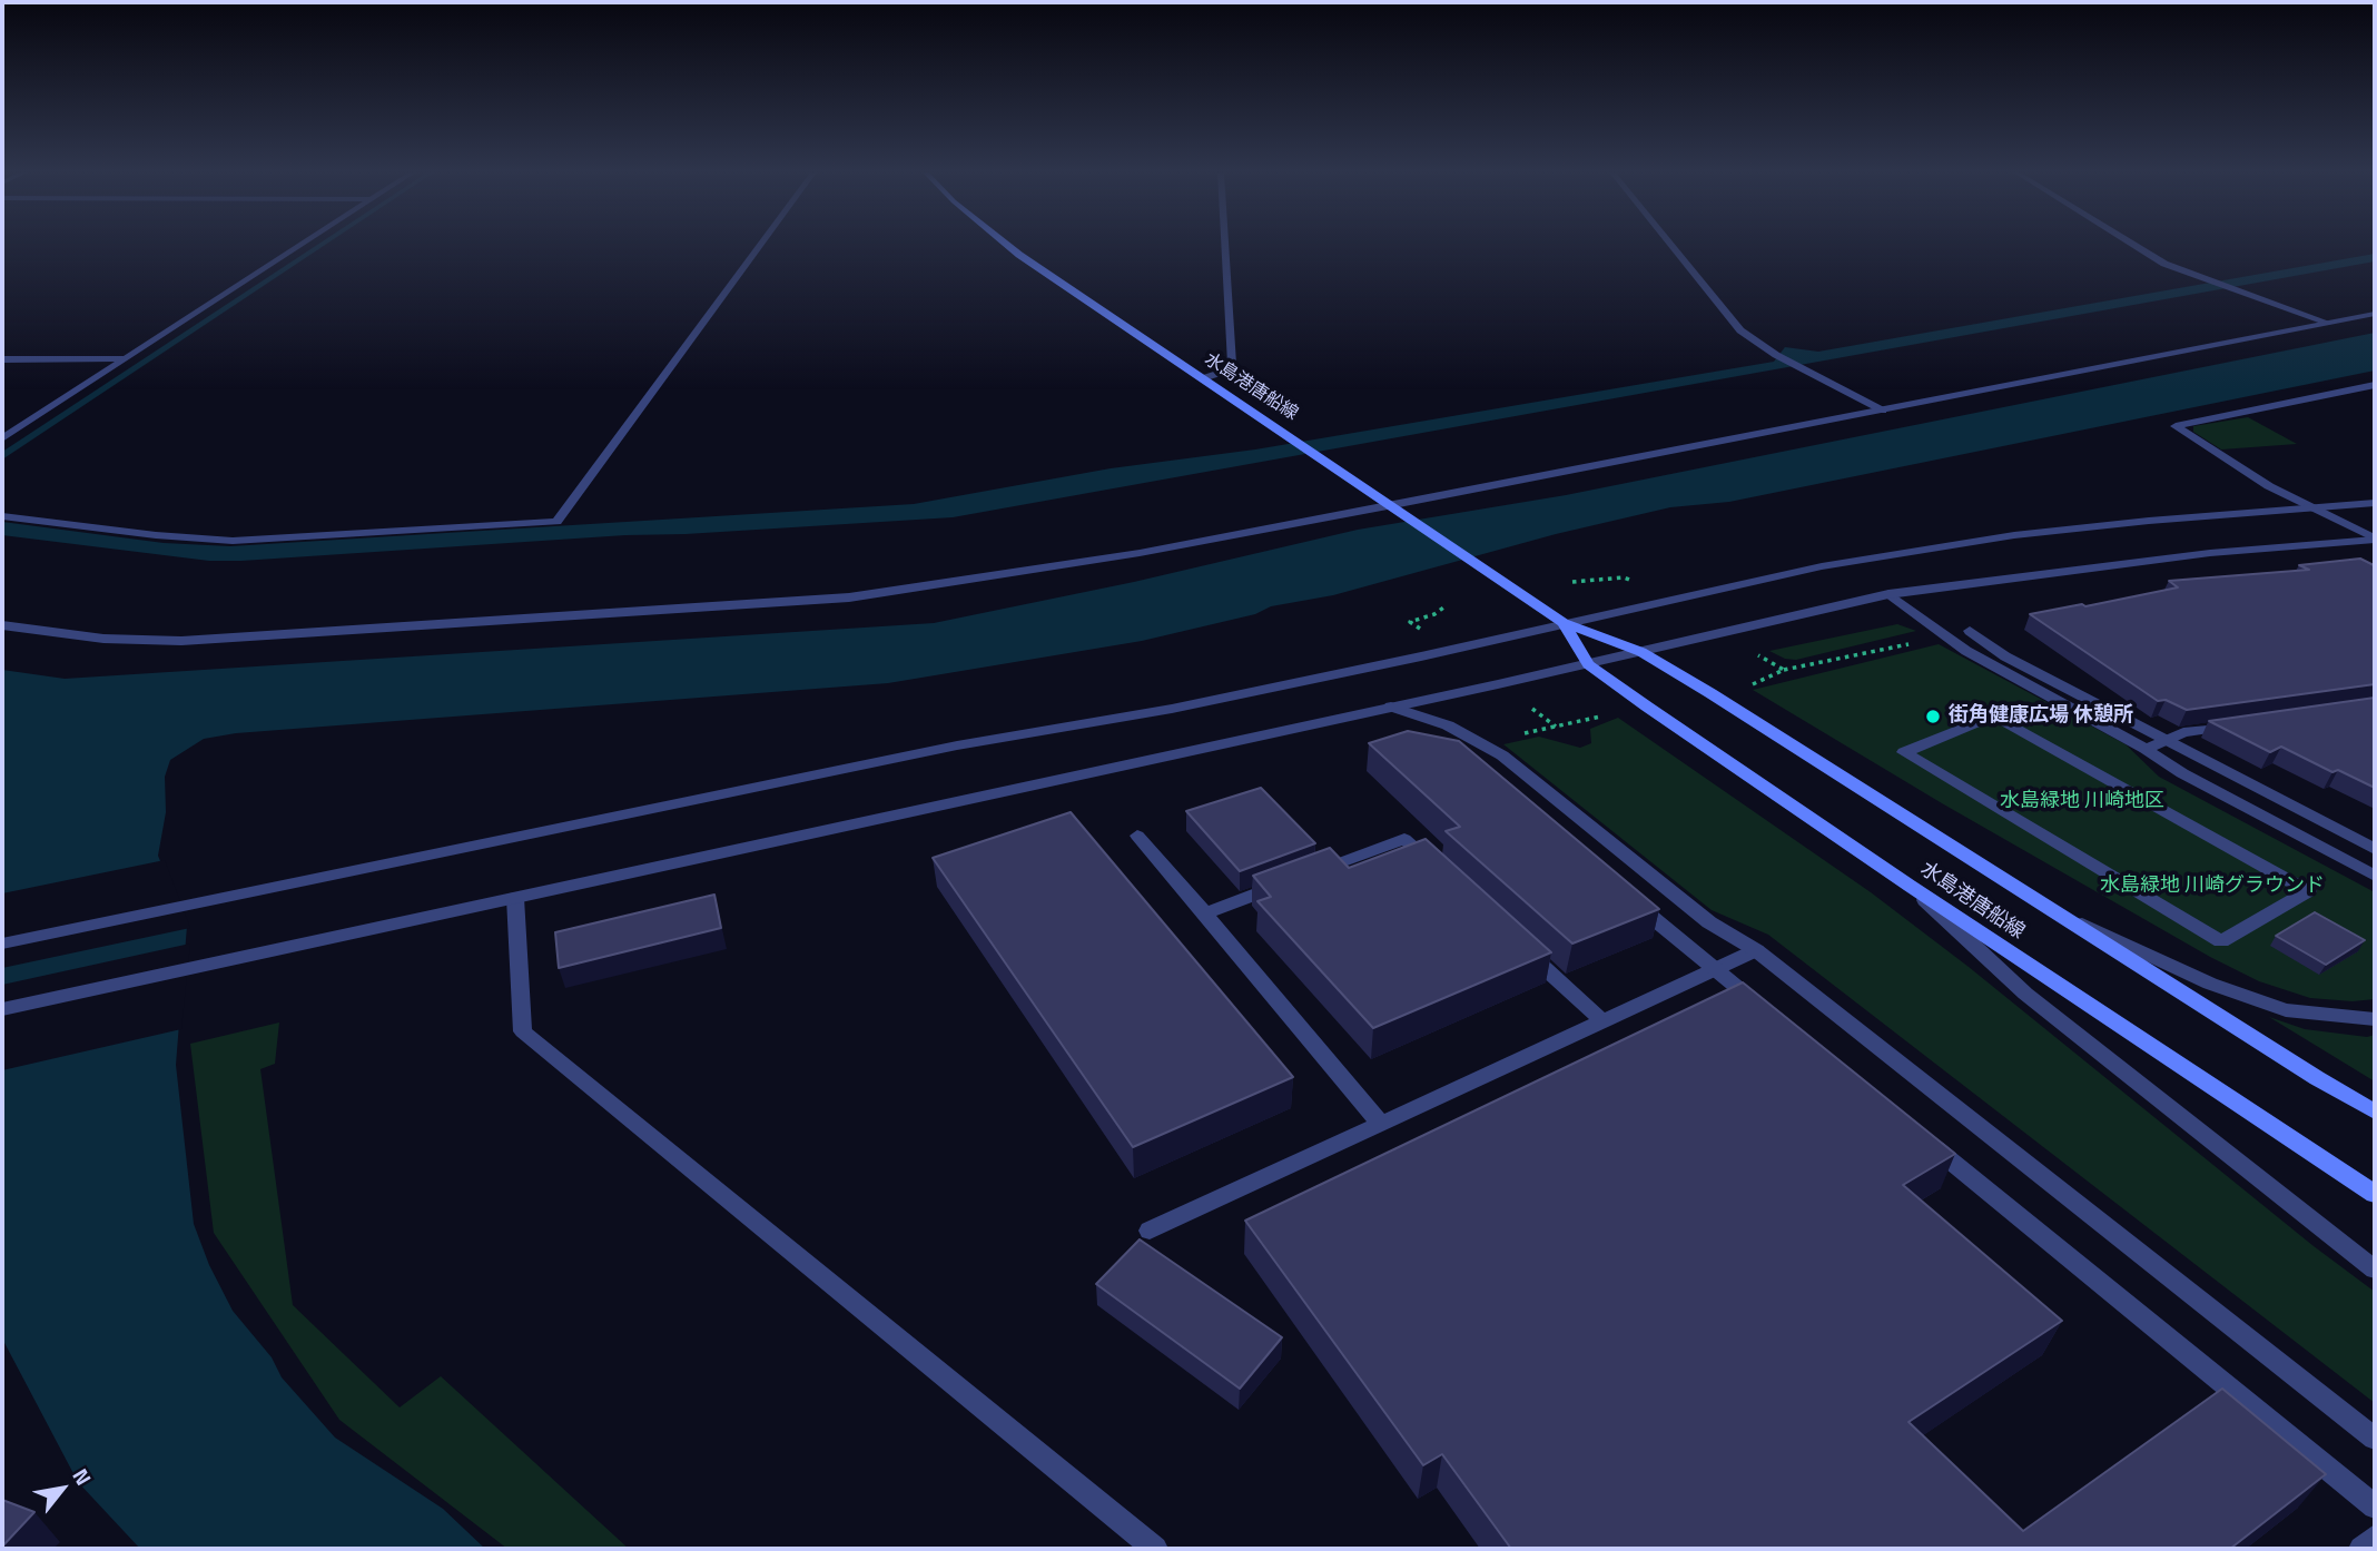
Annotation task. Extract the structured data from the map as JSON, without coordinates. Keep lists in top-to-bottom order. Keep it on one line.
{"streets":{"main road":["水島港唐船線"]},"parks":["水島緑地 川崎地区","水島緑地 川崎グラウンド"],"places":["街角健康広場 休憩所"],"north":"top right"}
